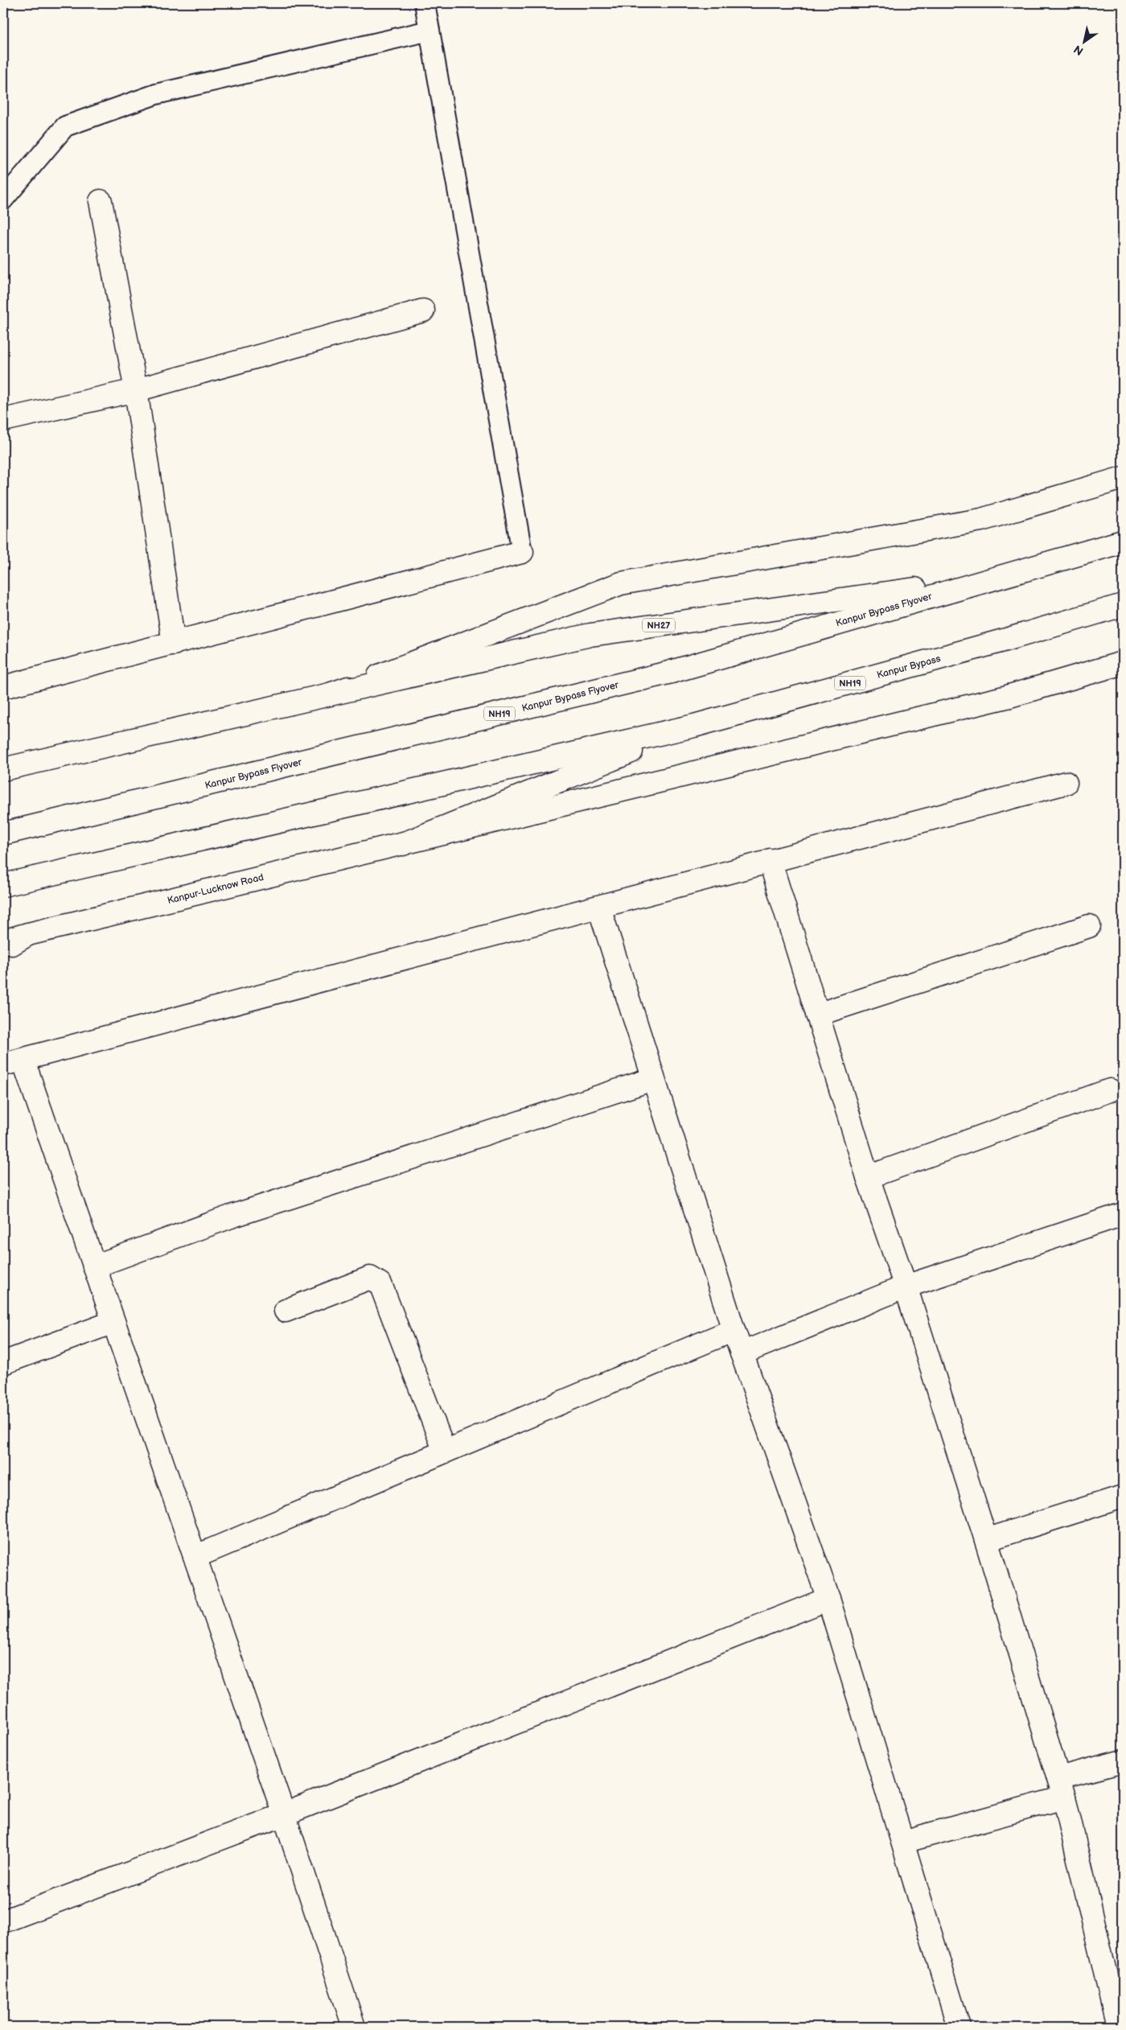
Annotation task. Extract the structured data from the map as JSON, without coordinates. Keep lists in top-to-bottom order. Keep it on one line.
{"streets":{"main road":["Kanpur Bypass Flyover","NH27","Kanpur Bypass","NH19","Kanpur-Lucknow Road"]},"crossings":[["Kanpur Bypass Flyover","NH27"],["Kanpur Bypass Flyover","NH19"],["NH27","NH19"],["Kanpur Bypass","NH19"]],"north":"bottom left"}
